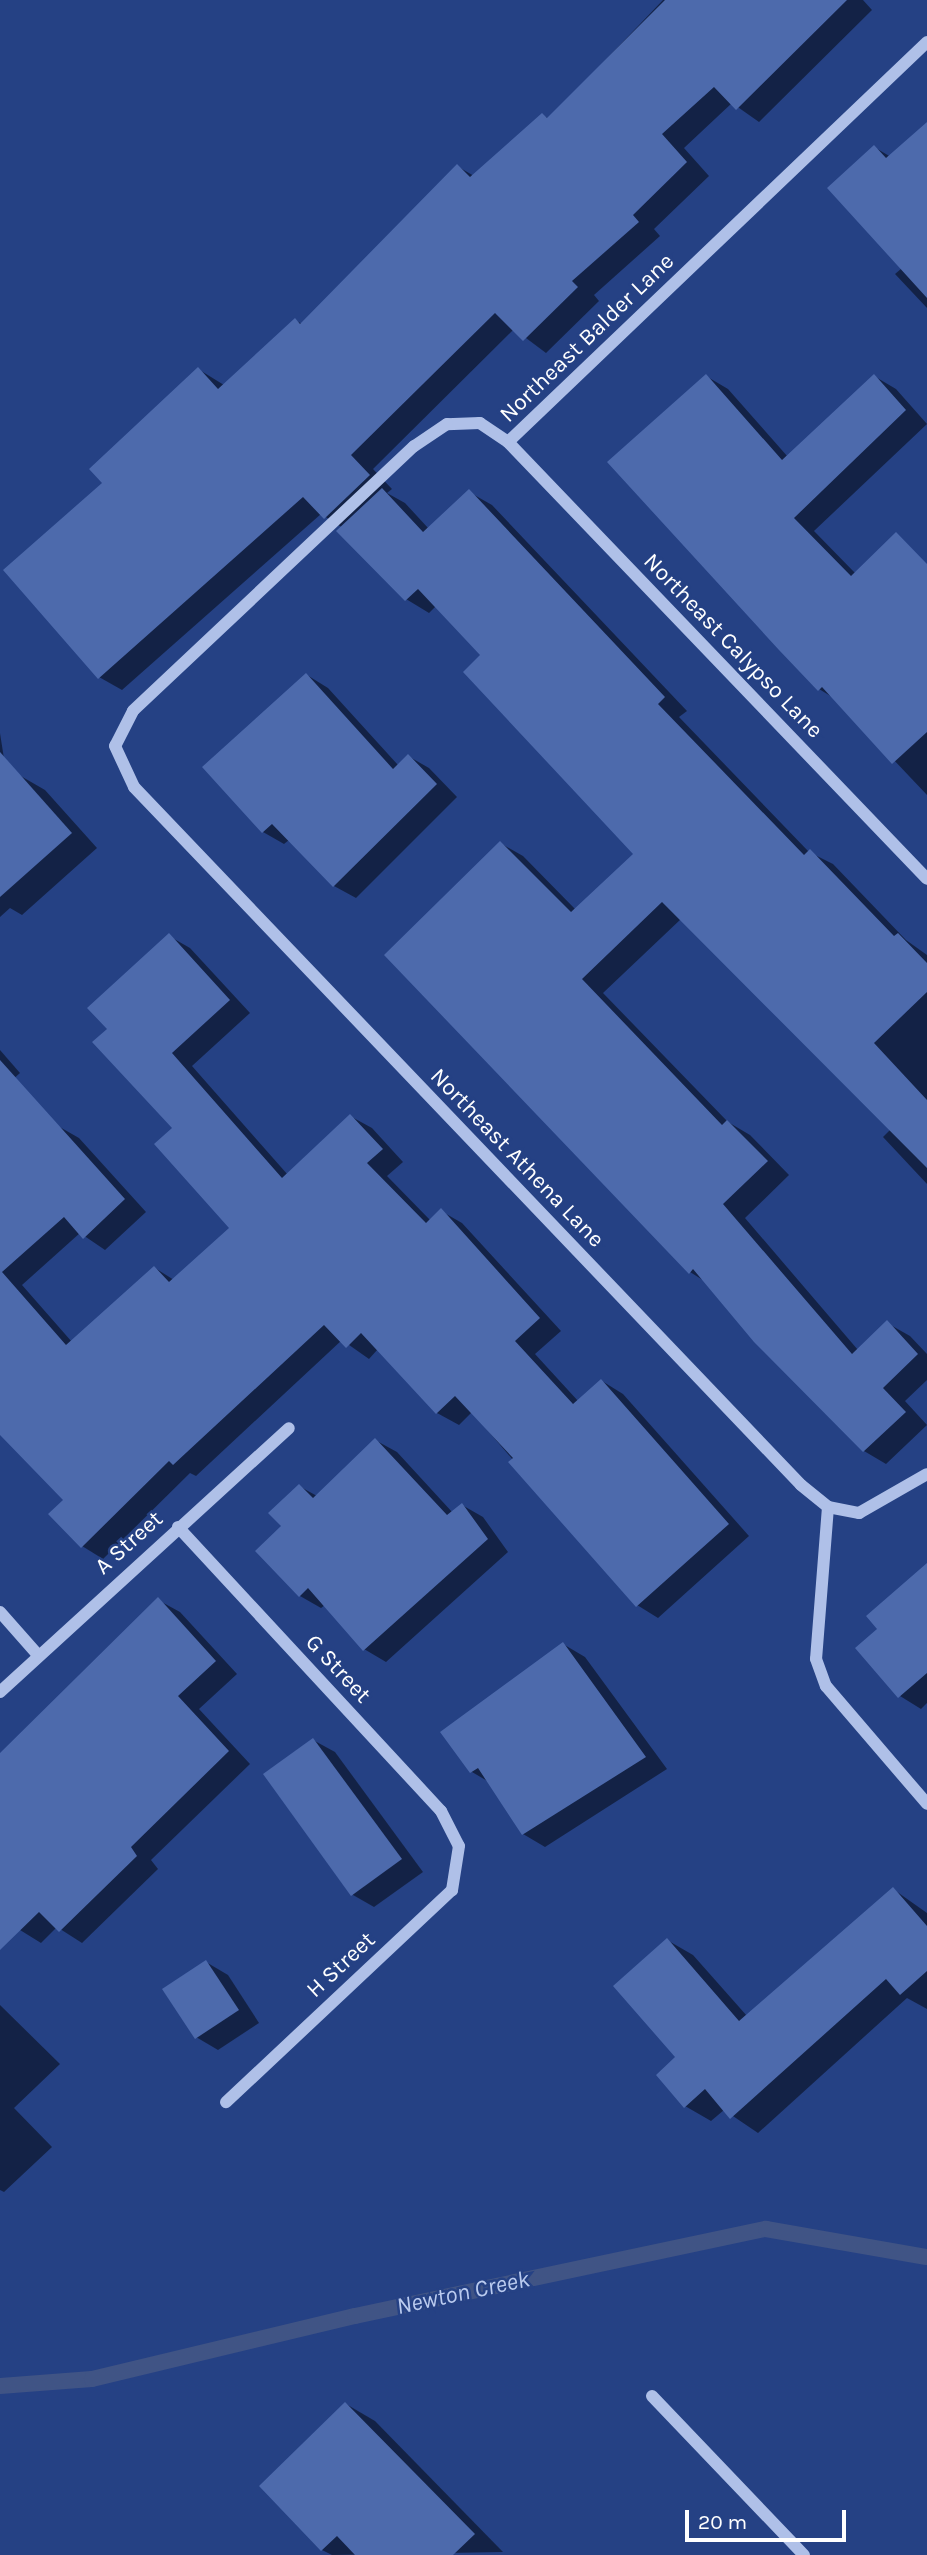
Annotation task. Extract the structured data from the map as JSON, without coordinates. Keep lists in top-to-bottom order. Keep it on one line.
{"streets":{"street":["Northeast Balder Lane","Northeast Calypso Lane","Northeast Athena Lane","A Street","G Street","H Street"]},"crossings":[["Northeast Balder Lane","Northeast Calypso Lane"],["Northeast Balder Lane","Northeast Athena Lane"],["A Street","G Street"],["G Street","H Street"]],"water":["Newton Creek"],"scale_bar":"20 m"}
